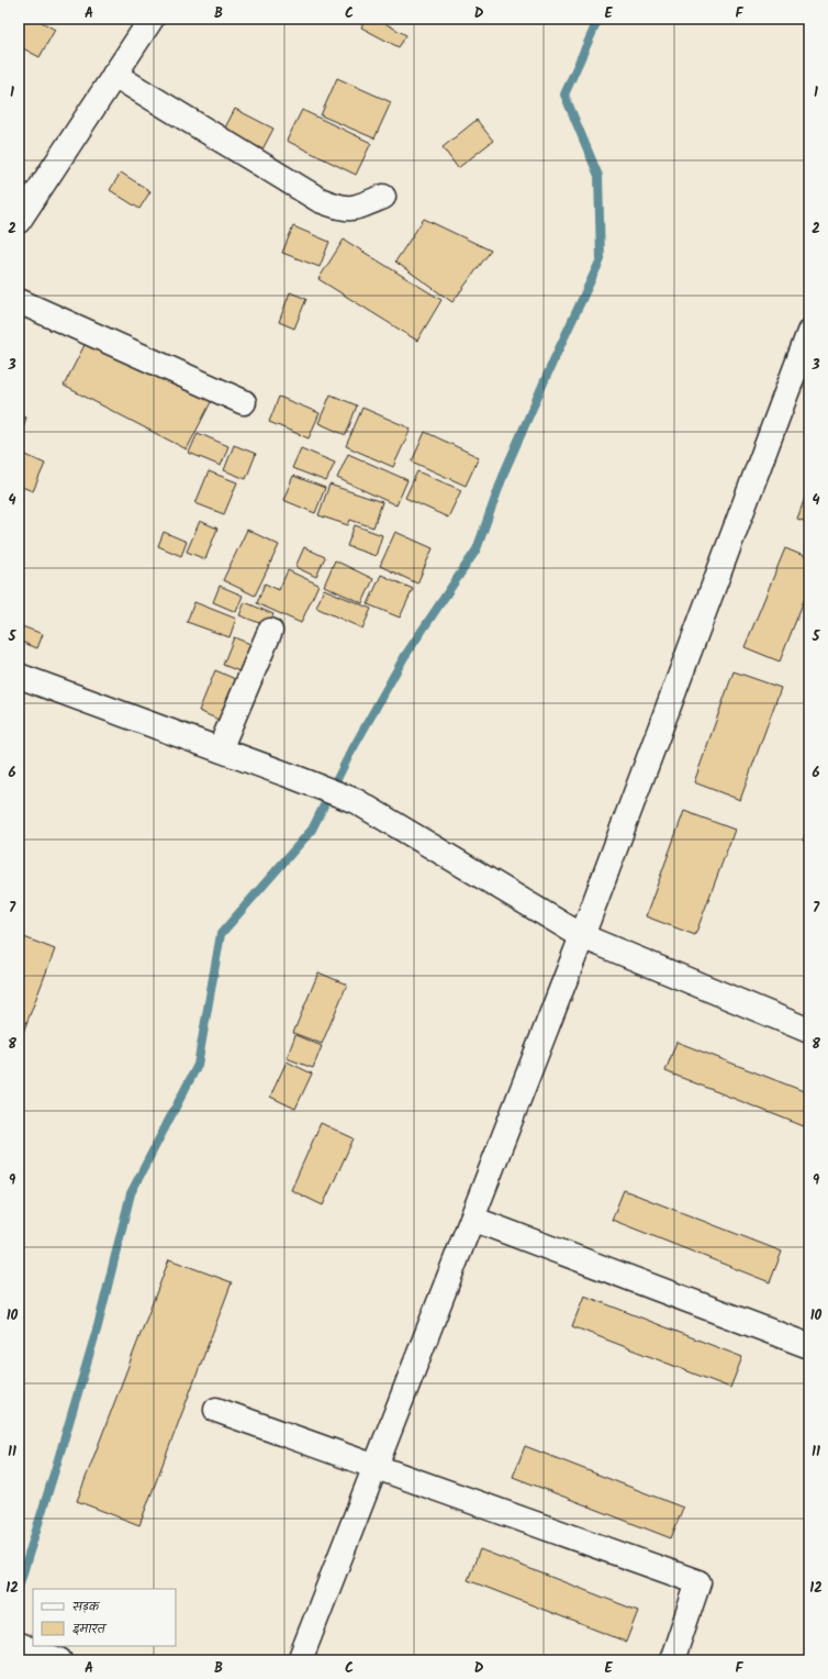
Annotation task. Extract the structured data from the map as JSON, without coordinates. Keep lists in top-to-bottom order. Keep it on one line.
{"legend":["सड़क","इमारत"],"grid":{"columns":["A","B","C","D","E","F"],"rows":["1","2","3","4","5","6","7","8","9","10","11","12"]}}
